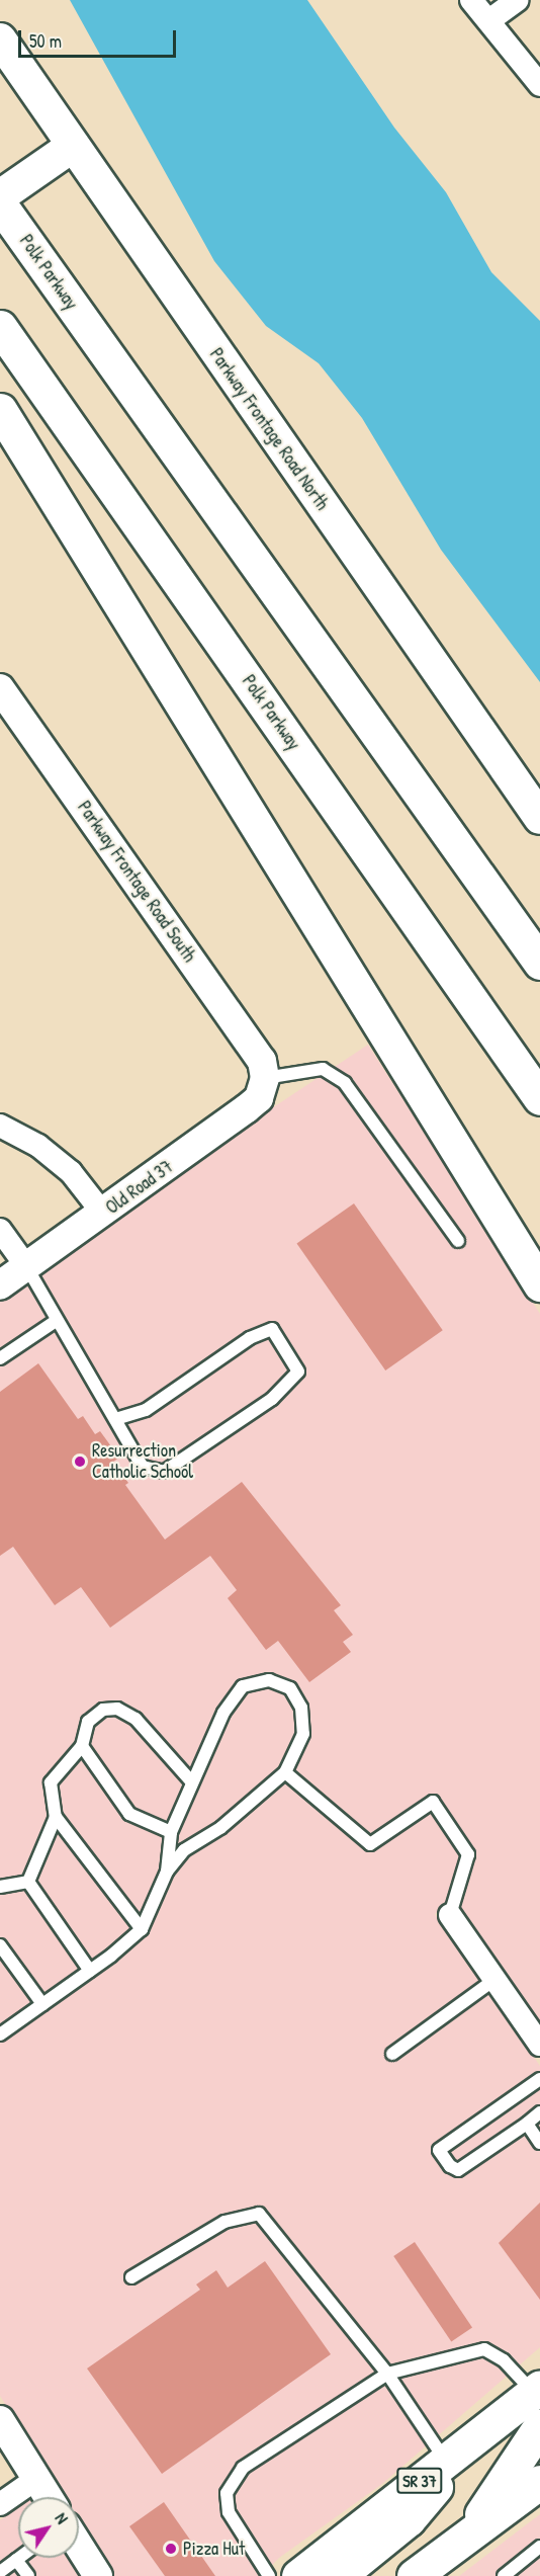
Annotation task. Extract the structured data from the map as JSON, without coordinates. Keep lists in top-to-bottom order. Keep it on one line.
{"streets":{"main road":["Polk Parkway","Parkway Frontage Road North","SR 37"],"street":["Parkway Frontage Road South","Old Road 37"]},"crossings":[["Parkway Frontage Road South","Old Road 37"]],"places":["Resurrection Catholic School","Pizza Hut"],"scale_bar":"50 m","north":"top right"}
